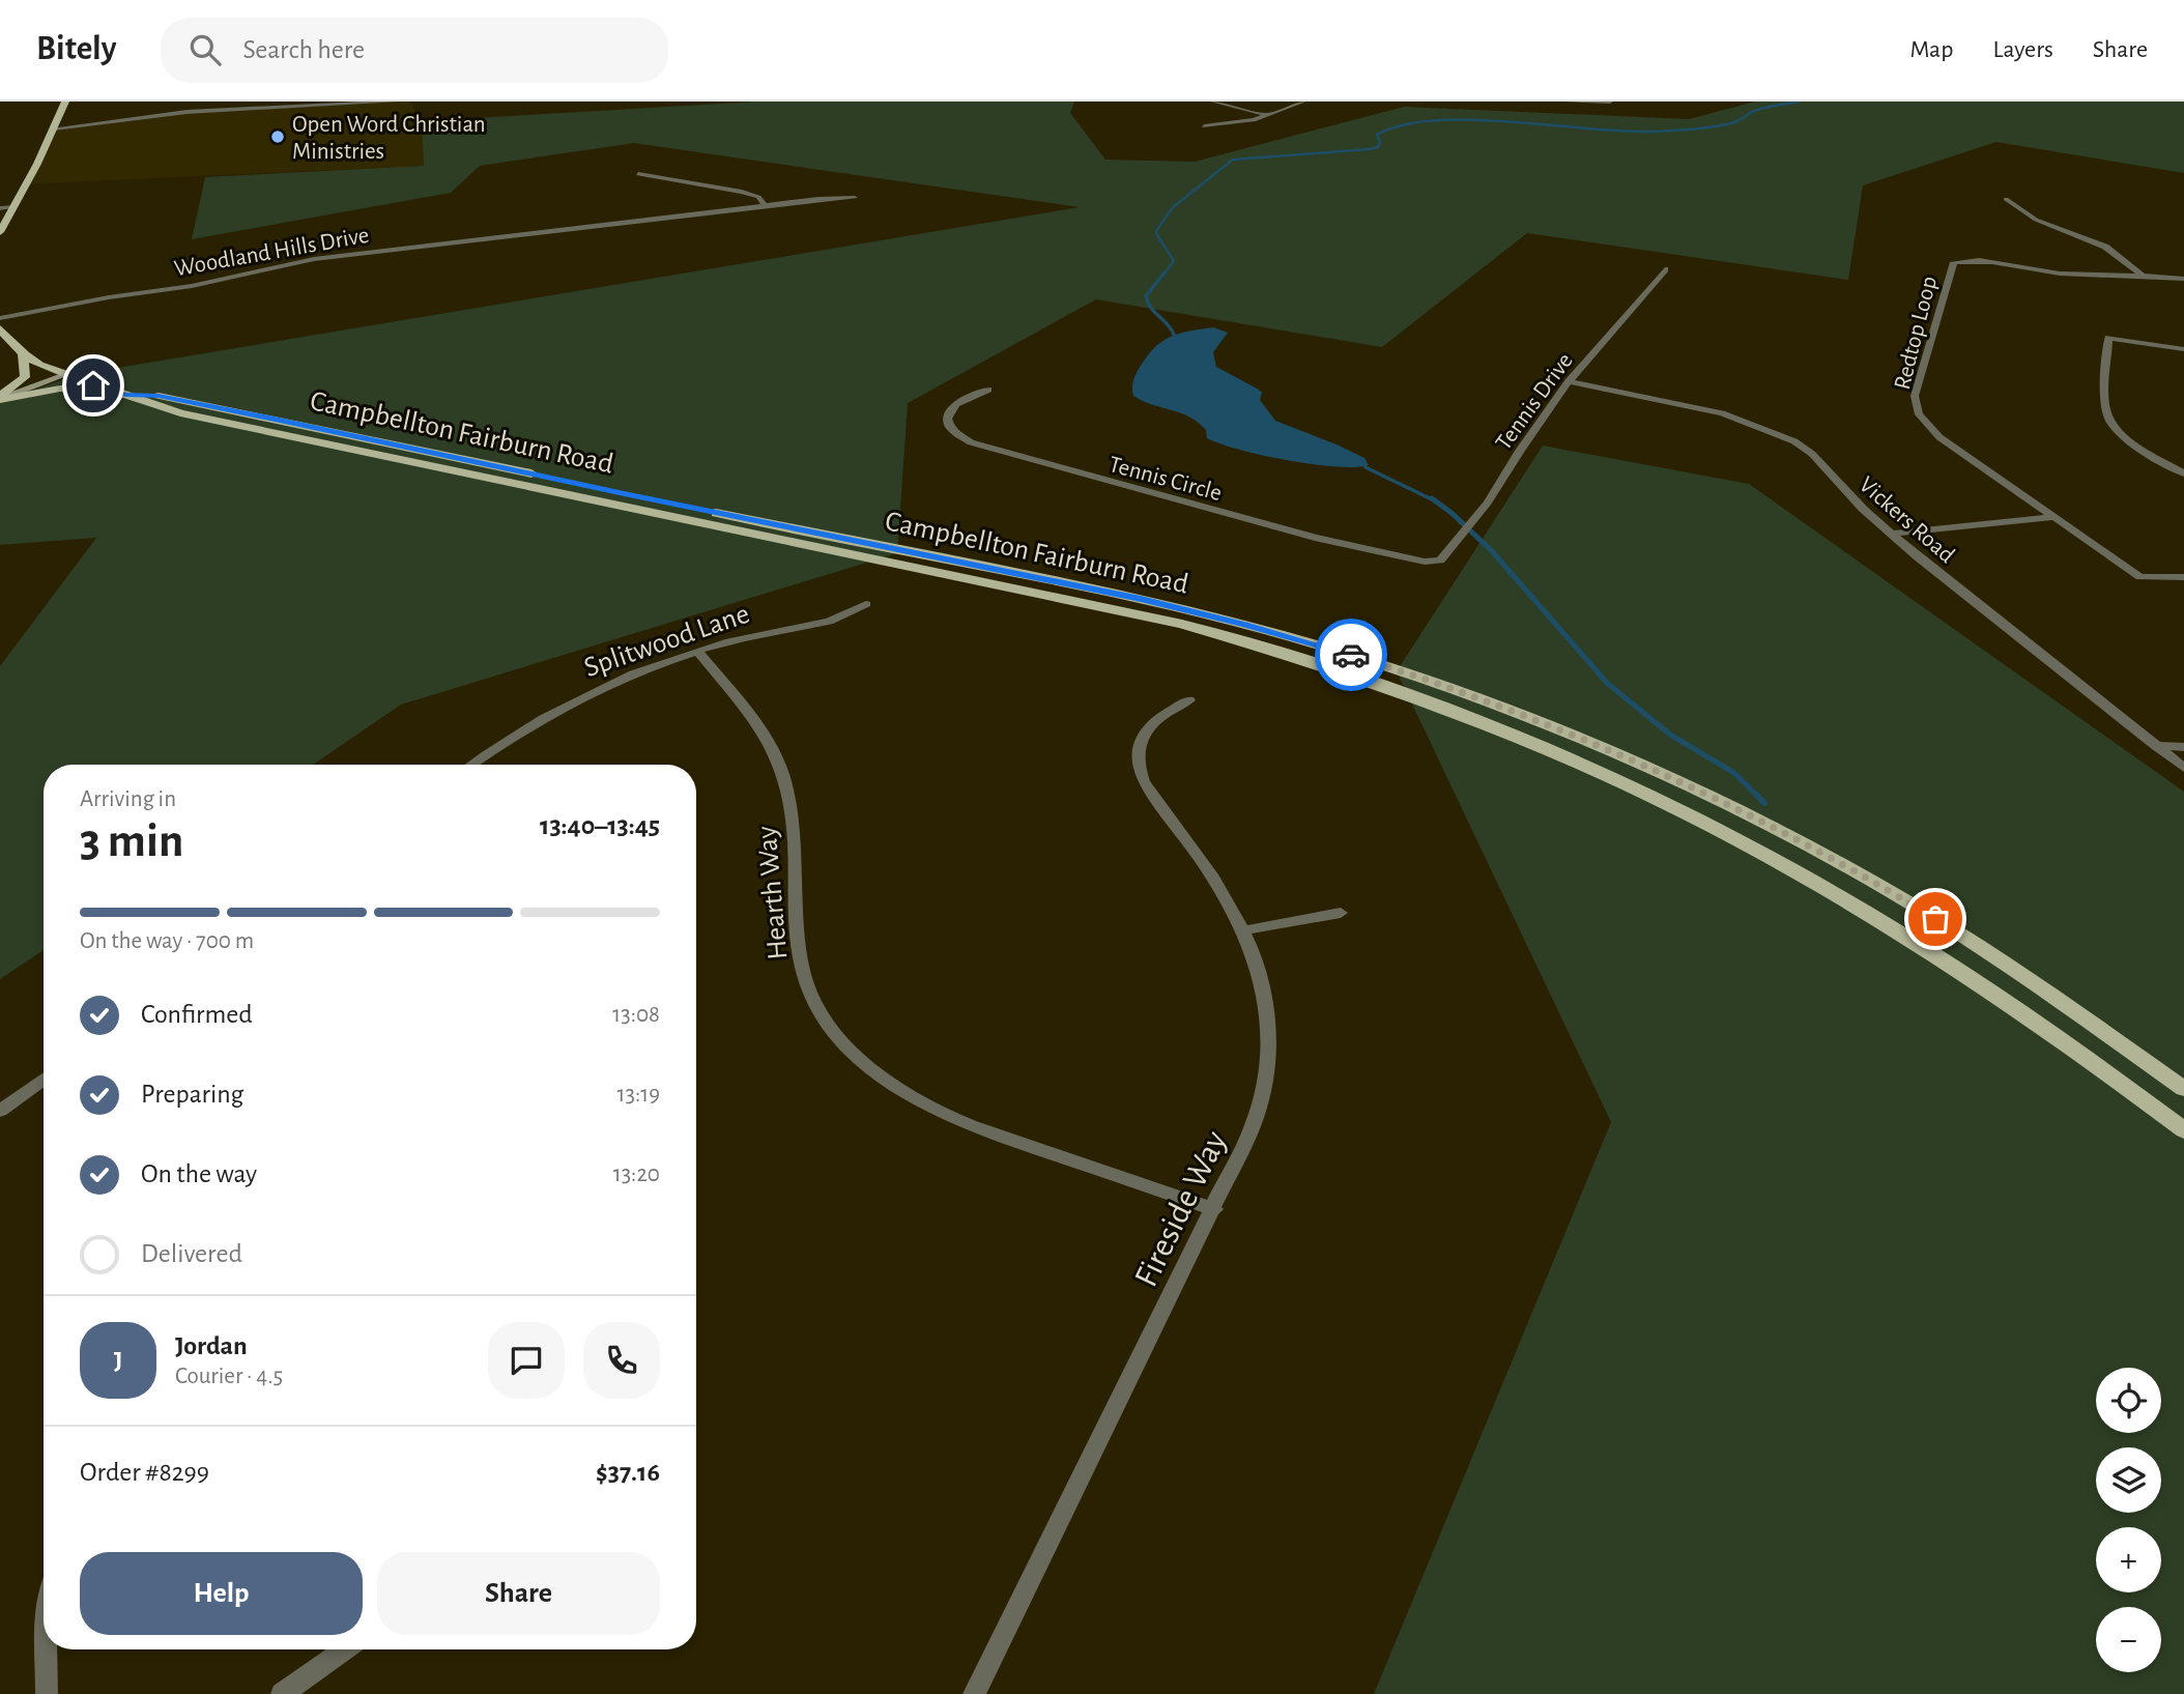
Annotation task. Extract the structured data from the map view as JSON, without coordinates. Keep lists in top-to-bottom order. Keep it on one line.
{"streets":{"main road":["Campbellton Fairburn Road"],"street":["Woodland Hills Drive","Redtop Loop","Tennis Drive","Tennis Circle","Vickers Road","Splitwood Lane","Hearth Way","Fireside Way"]},"crossings":[["Tennis Drive","Tennis Circle"],["Tennis Drive","Vickers Road"],["Splitwood Lane","Hearth Way"],["Hearth Way","Fireside Way"]],"places":["Open Word Christian Ministries"],"page":{"header":"Bitely","search":"Search here","nav":["Map","Layers","Share"],"heading":["3 min","Arriving in","13:40–13:45"],"panel":["Jordan","Courier · 4.5","Order #8299","$37.16"],"bar":"On the way · 700 m","list":[["Confirmed","13:08"],["Preparing","13:19"],["On the way","13:20"],"Delivered"],"round":"J","map_buttons":["+","−"],"buttons":["Help","Share"]}}
